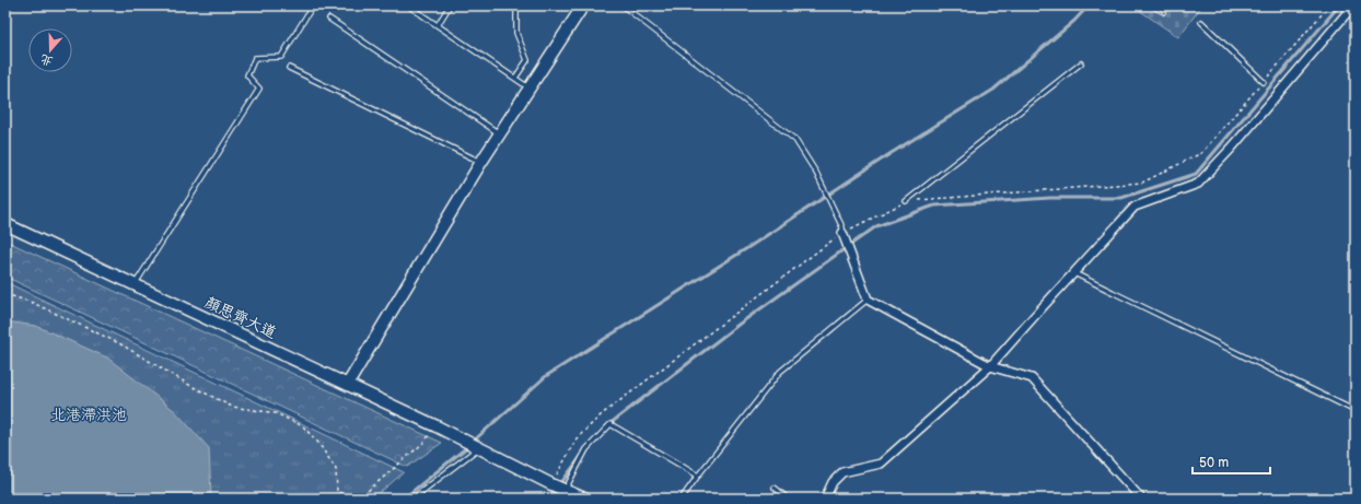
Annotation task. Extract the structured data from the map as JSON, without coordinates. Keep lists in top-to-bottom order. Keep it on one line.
{"streets":{"main road":["顏思齊大道"]},"parks":["北港滯洪池"],"scale_bar":"50 m","north":"bottom"}
